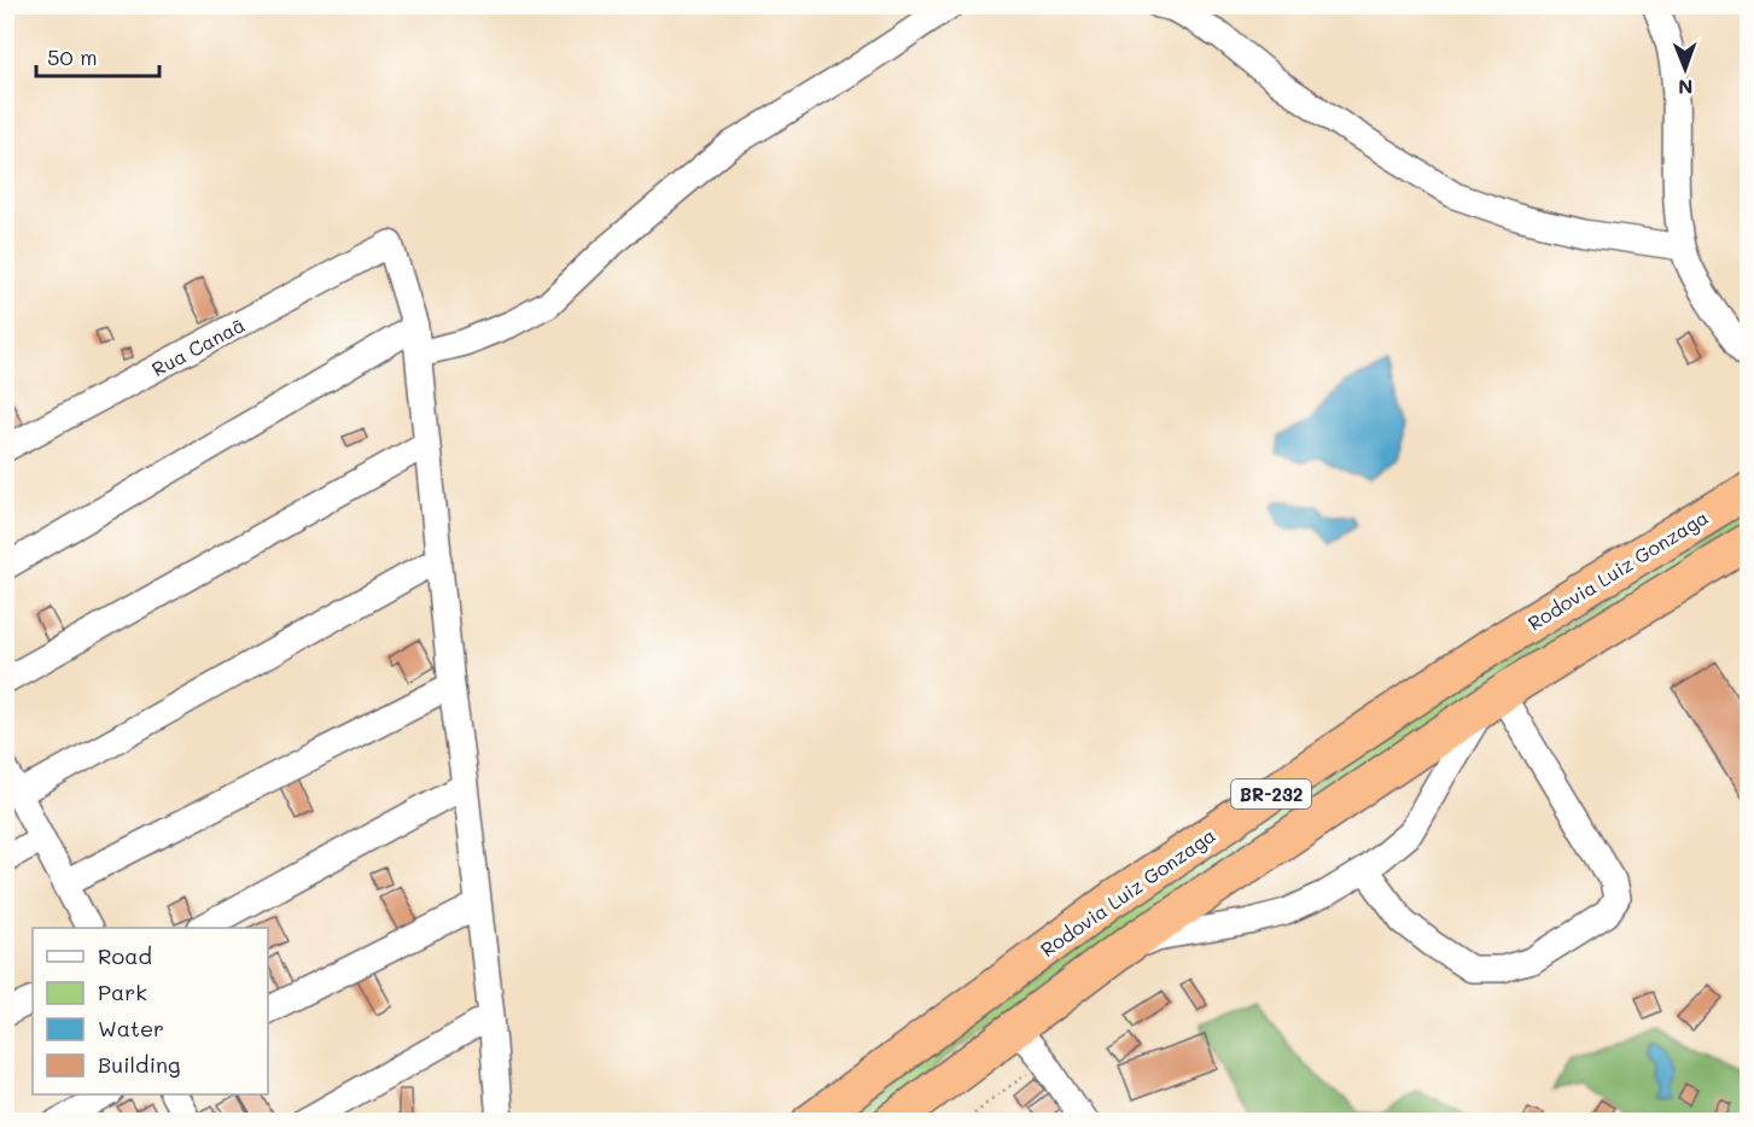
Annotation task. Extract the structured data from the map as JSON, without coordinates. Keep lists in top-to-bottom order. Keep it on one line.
{"streets":{"highway":["Rodovia Luiz Gonzaga","BR-232"],"street":["Rua Canaã"]},"legend":["Road","Park","Water","Building"],"scale_bar":"50 m","north":"bottom"}
